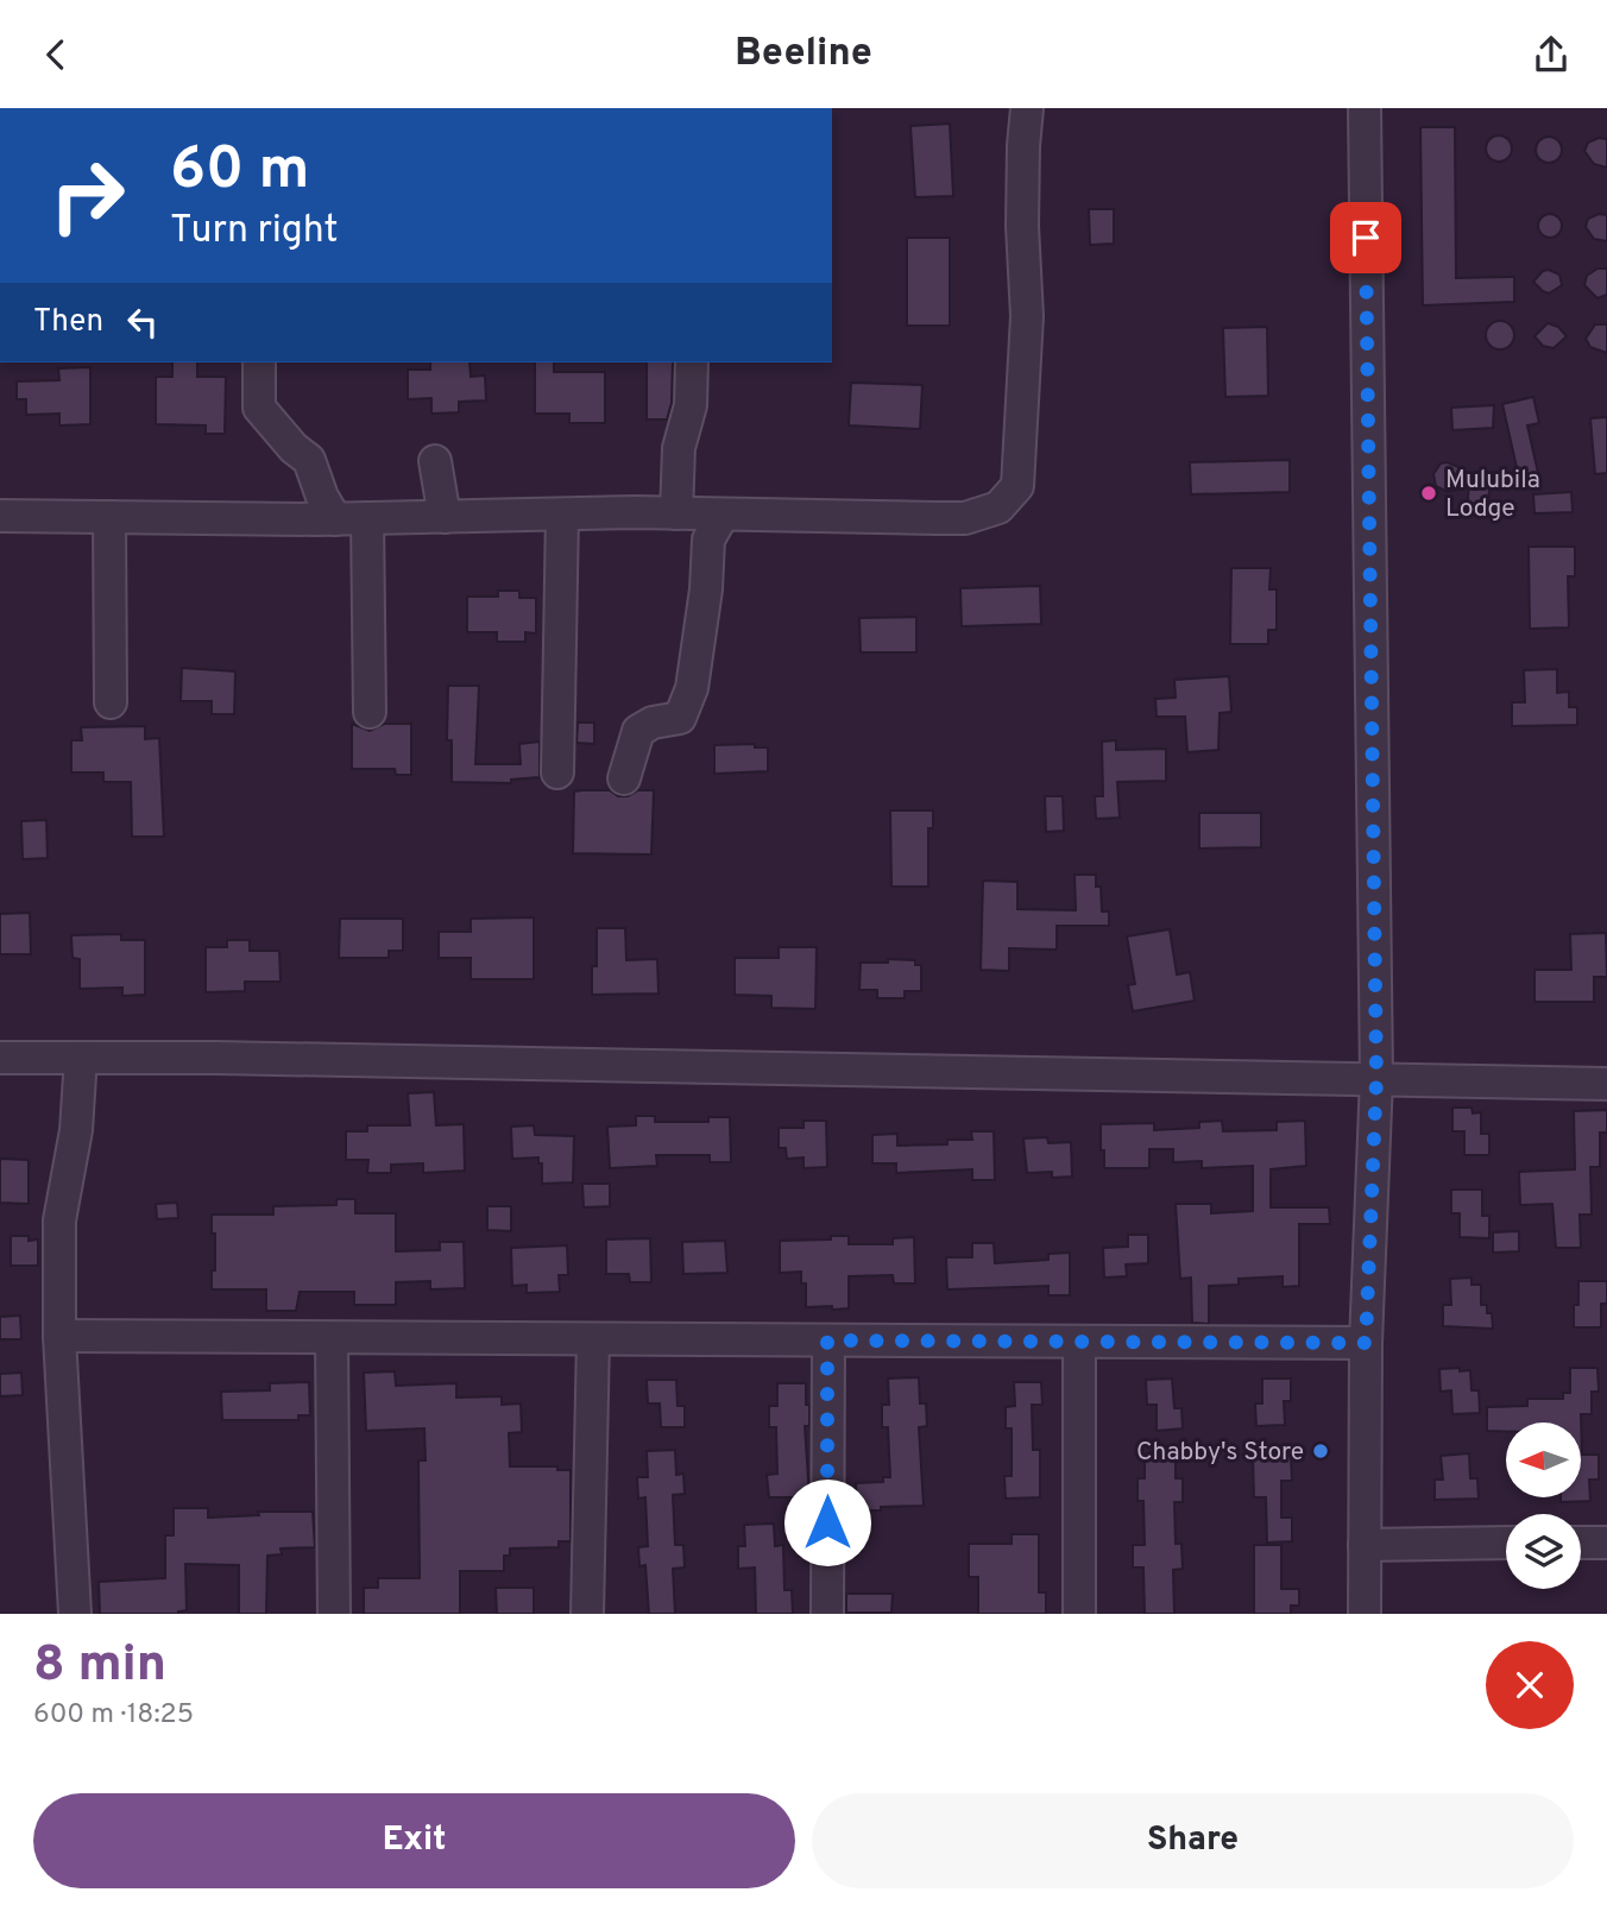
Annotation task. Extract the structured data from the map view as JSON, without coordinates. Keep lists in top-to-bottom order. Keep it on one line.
{"places":["Mulubila Lodge","Chabby's Store"],"north":"left","page":{"header":"Beeline","turn":["60 m","Turn right"],"then":"Then","heading":["8 min","600 m · 18:25"],"buttons":["Exit","Share"]}}
